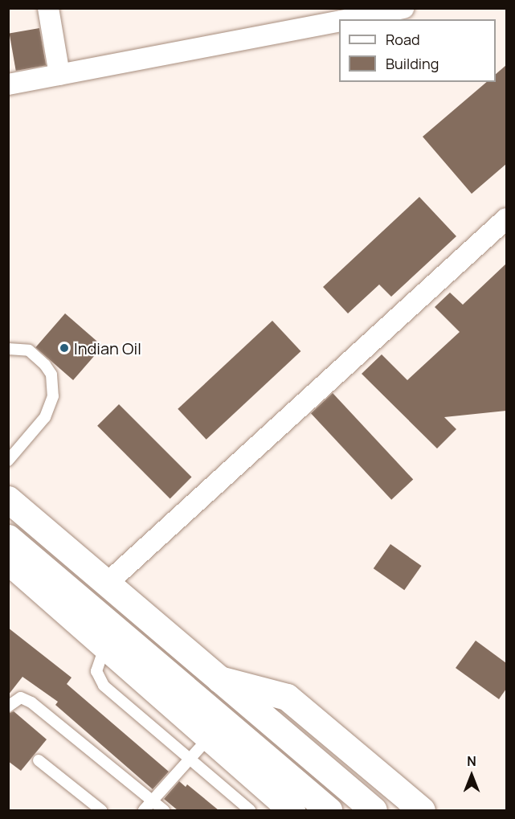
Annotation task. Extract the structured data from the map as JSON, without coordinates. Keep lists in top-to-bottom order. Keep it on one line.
{"places":["Indian Oil"],"legend":["Road","Building"],"north":"top"}
